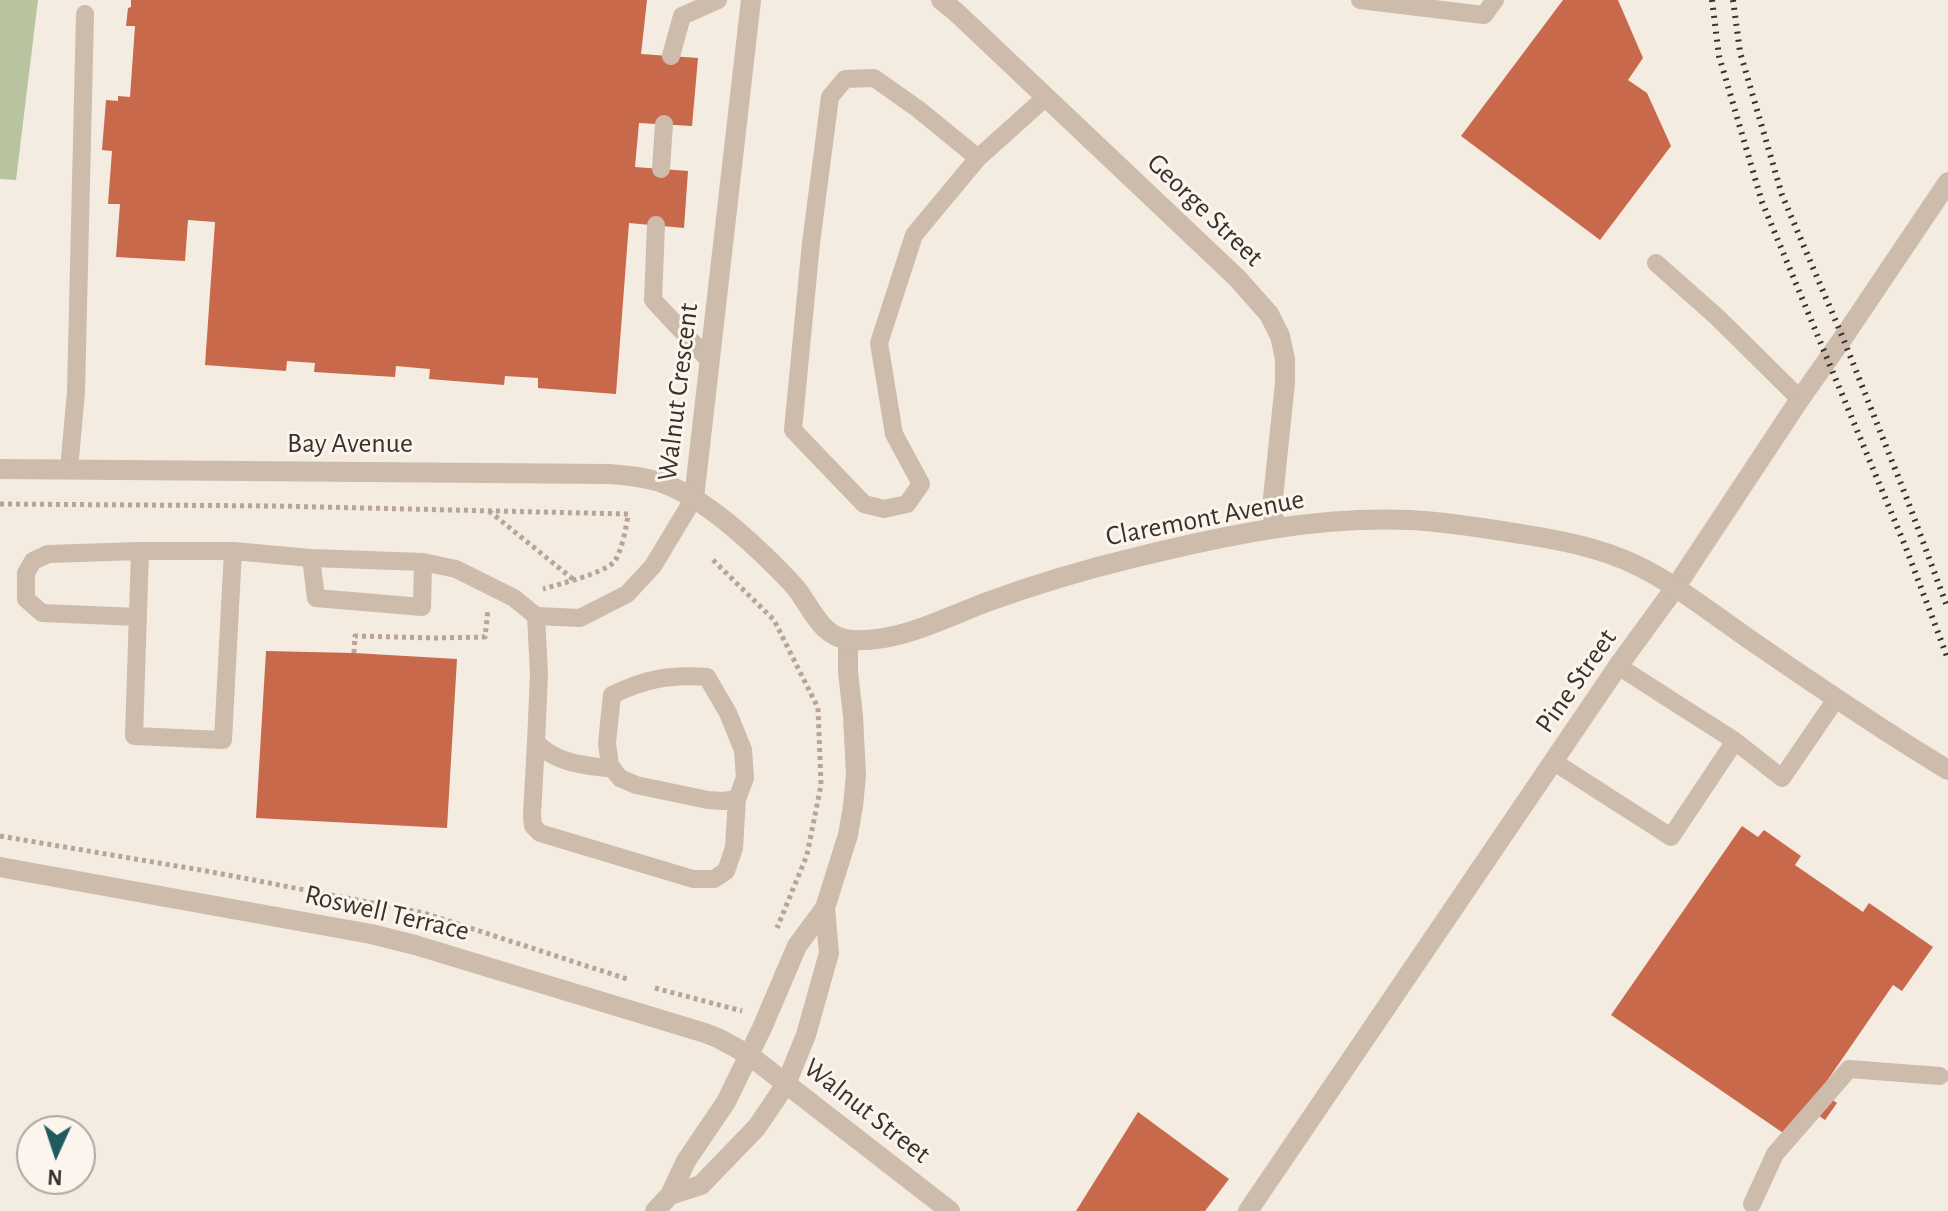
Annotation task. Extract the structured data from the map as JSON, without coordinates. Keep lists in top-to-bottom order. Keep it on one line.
{"streets":{"street":["George Street","Walnut Crescent","Bay Avenue","Claremont Avenue","Pine Street","Roswell Terrace","Walnut Street"]},"crossings":[["George Street","Claremont Avenue"],["Walnut Crescent","Bay Avenue"],["Walnut Crescent","Claremont Avenue"],["Claremont Avenue","Pine Street"],["Roswell Terrace","Walnut Street"]],"north":"bottom"}
